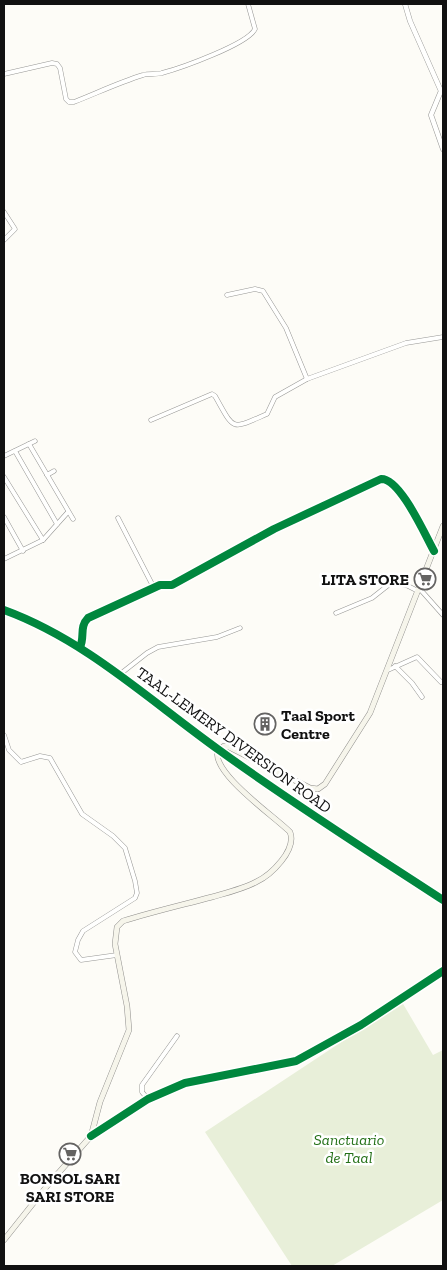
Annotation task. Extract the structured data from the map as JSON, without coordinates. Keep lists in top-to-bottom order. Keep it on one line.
{"streets":{"main road":["TAAL-LEMERY DIVERSION ROAD"]},"parks":["Sanctuario de Taal"],"places":{"supermarket":["LITA STORE","BONSOL SARI SARI STORE"],"building":["Taal Sport Centre"]}}
